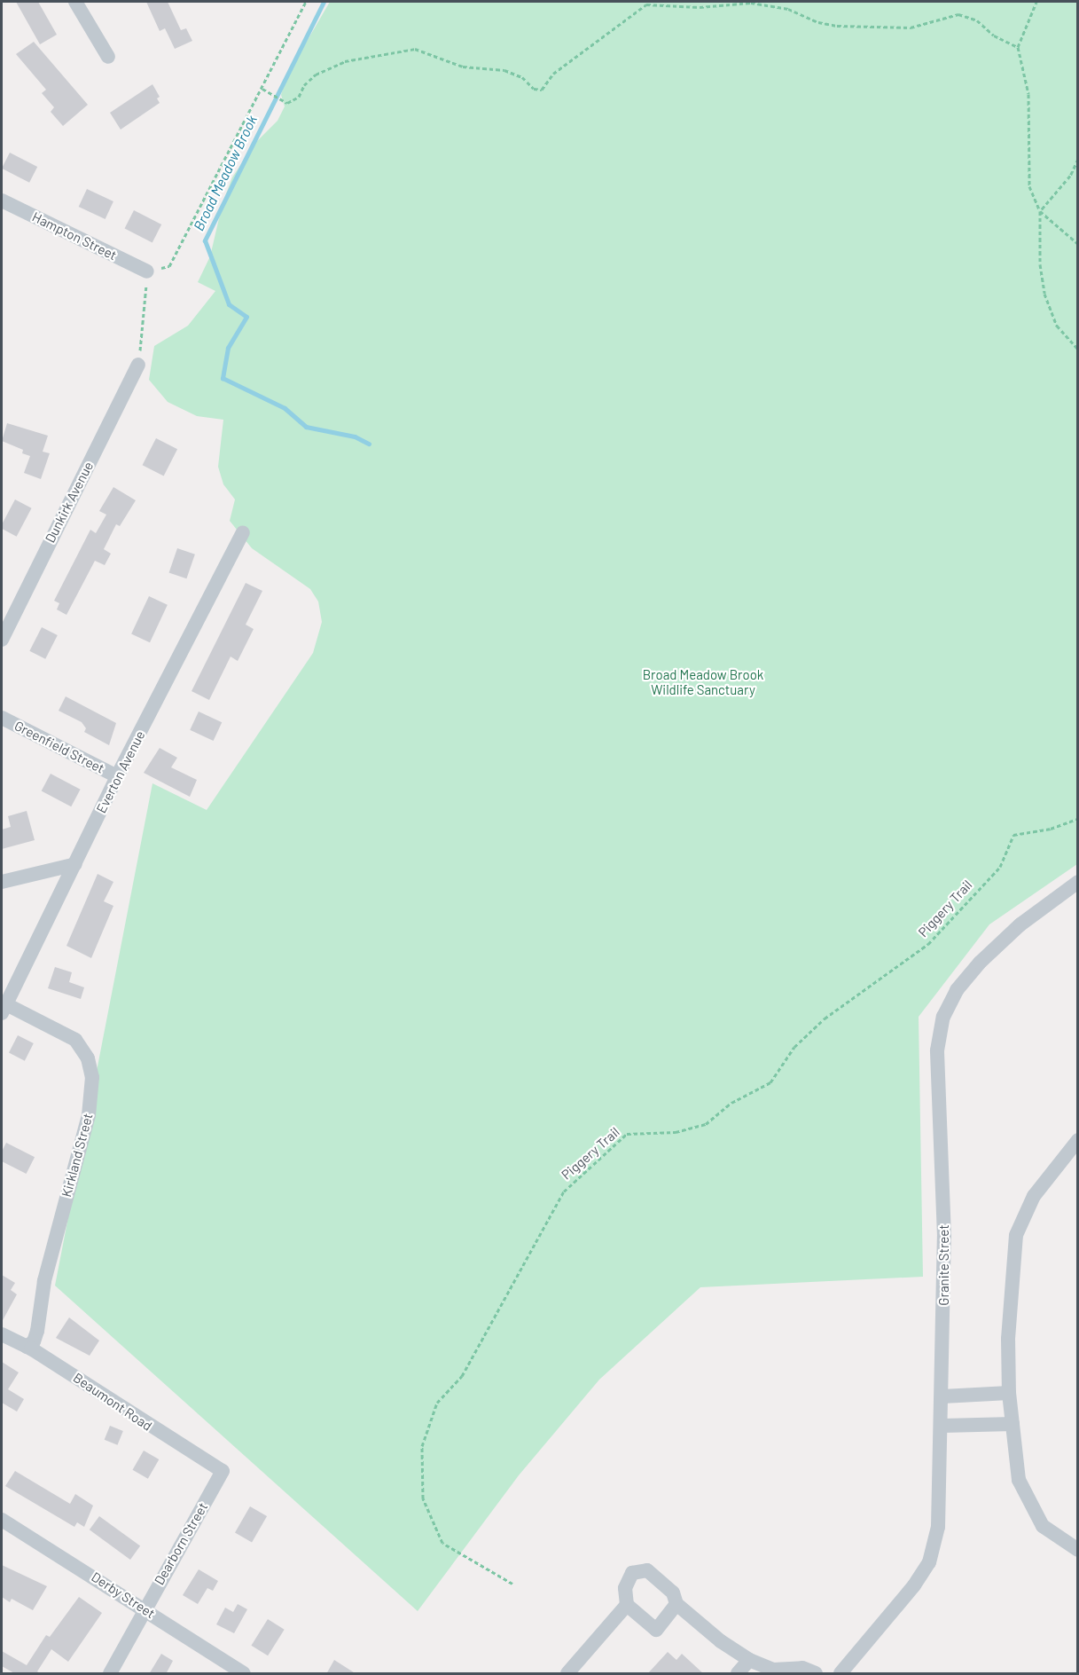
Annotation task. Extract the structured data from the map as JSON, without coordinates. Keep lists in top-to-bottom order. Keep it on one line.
{"streets":{"street":["Hampton Street","Dunkirk Avenue","Greenfield Street","Everton Avenue","Kirkland Street","Granite Street","Beaumont Road","Dearborn Street","Derby Street"],"path":["Piggery Trail"]},"crossings":[["Greenfield Street","Everton Avenue"],["Everton Avenue","Kirkland Street"],["Kirkland Street","Beaumont Road"],["Beaumont Road","Dearborn Street"],["Dearborn Street","Derby Street"]],"water":["Broad Meadow Brook"],"parks":["Broad Meadow Brook Wildlife Sanctuary"]}
